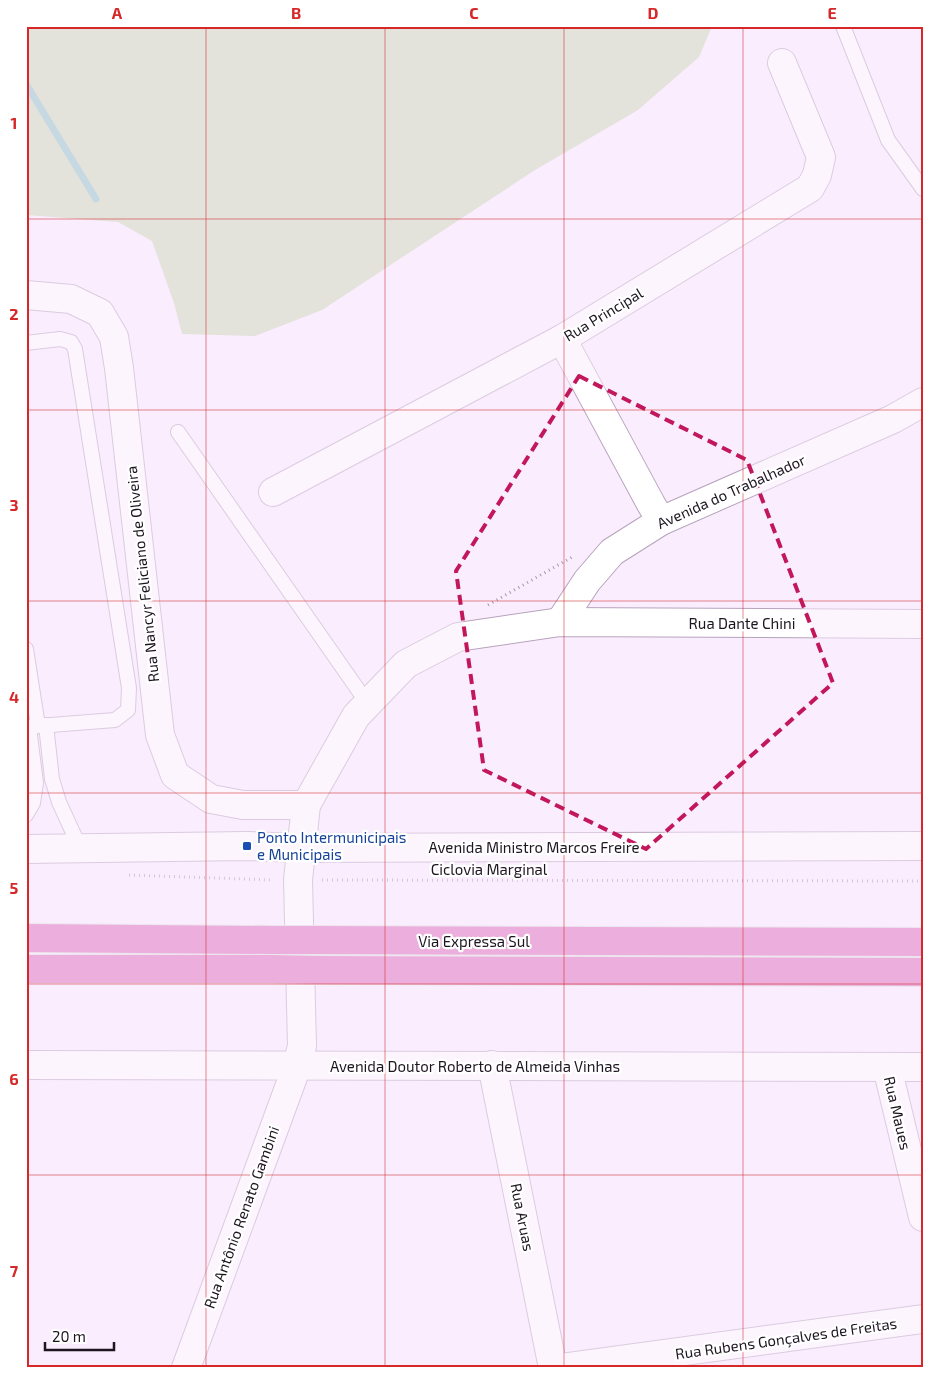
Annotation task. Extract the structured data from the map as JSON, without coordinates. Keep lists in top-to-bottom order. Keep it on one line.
{"streets":{"highway":["Via Expressa Sul"],"street":["Rua Principal","Avenida do Trabalhador","Rua Nancyr Feliciano de Oliveira","Rua Dante Chini","Avenida Ministro Marcos Freire","Avenida Doutor Roberto de Almeida Vinhas","Rua Maues","Rua Antônio Renato Gambini","Rua Aruas","Rua Rubens Gonçalves de Freitas"],"path":["Ciclovia Marginal"]},"crossings":[["Avenida do Trabalhador","Rua Dante Chini"],["Avenida Ministro Marcos Freire","Rua Antônio Renato Gambini"],["Ciclovia Marginal","Rua Antônio Renato Gambini"],["Avenida Doutor Roberto de Almeida Vinhas","Rua Maues"],["Avenida Doutor Roberto de Almeida Vinhas","Rua Antônio Renato Gambini"],["Avenida Doutor Roberto de Almeida Vinhas","Rua Aruas"]],"places":{"transit":["Ponto Intermunicipais e Municipais"]},"scale_bar":"20 m","grid":{"columns":["A","B","C","D","E"],"rows":["1","2","3","4","5","6","7"]}}
